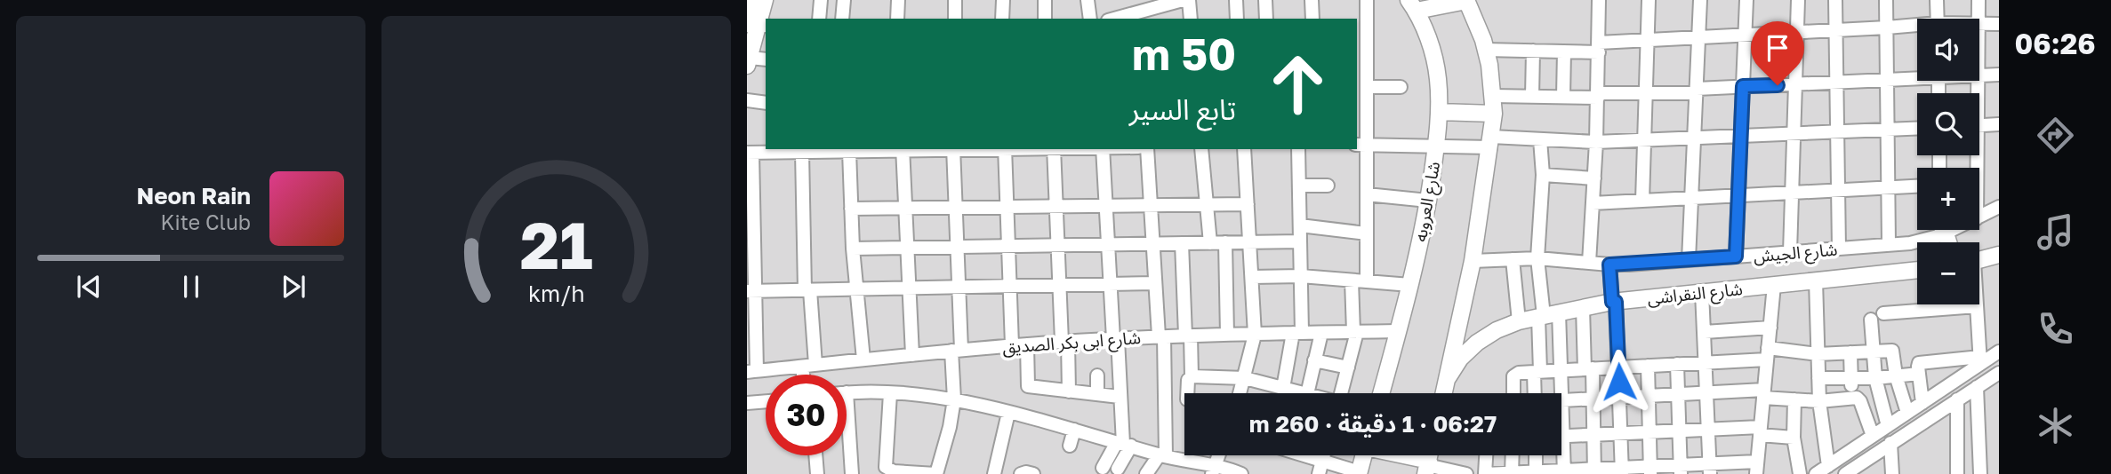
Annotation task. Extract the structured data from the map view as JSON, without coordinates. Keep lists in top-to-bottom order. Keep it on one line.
{"streets":{"street":["شارع العروبه","شارع الجيش","شارع النقراشى","شارع ابى بكر الصديق"]},"crossings":[["شارع العروبه","شارع ابى بكر الصديق"]],"page":{"tabs":"06:26","map_buttons":["+","−"],"turn":["50 m","تابع السير"],"song":["Neon Rain","Kite Club"],"limit":"30","trip":"06:27 · 1 دقيقة · 260 m","gauge":["21","km/h"]}}
